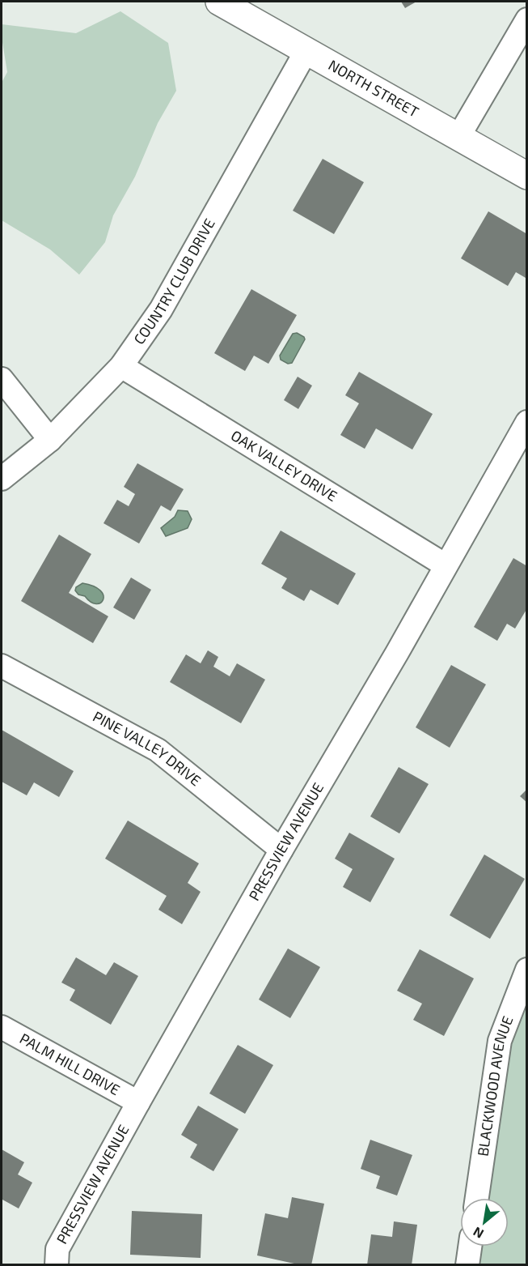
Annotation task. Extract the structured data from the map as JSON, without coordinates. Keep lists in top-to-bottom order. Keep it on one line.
{"streets":{"street":["NORTH STREET","COUNTRY CLUB DRIVE","OAK VALLEY DRIVE","PINE VALLEY DRIVE","PRESSVIEW AVENUE","PALM HILL DRIVE","BLACKWOOD AVENUE"]},"crossings":[["NORTH STREET","COUNTRY CLUB DRIVE"],["COUNTRY CLUB DRIVE","OAK VALLEY DRIVE"],["OAK VALLEY DRIVE","PRESSVIEW AVENUE"],["PINE VALLEY DRIVE","PRESSVIEW AVENUE"],["PRESSVIEW AVENUE","PALM HILL DRIVE"]],"north":"bottom left"}
